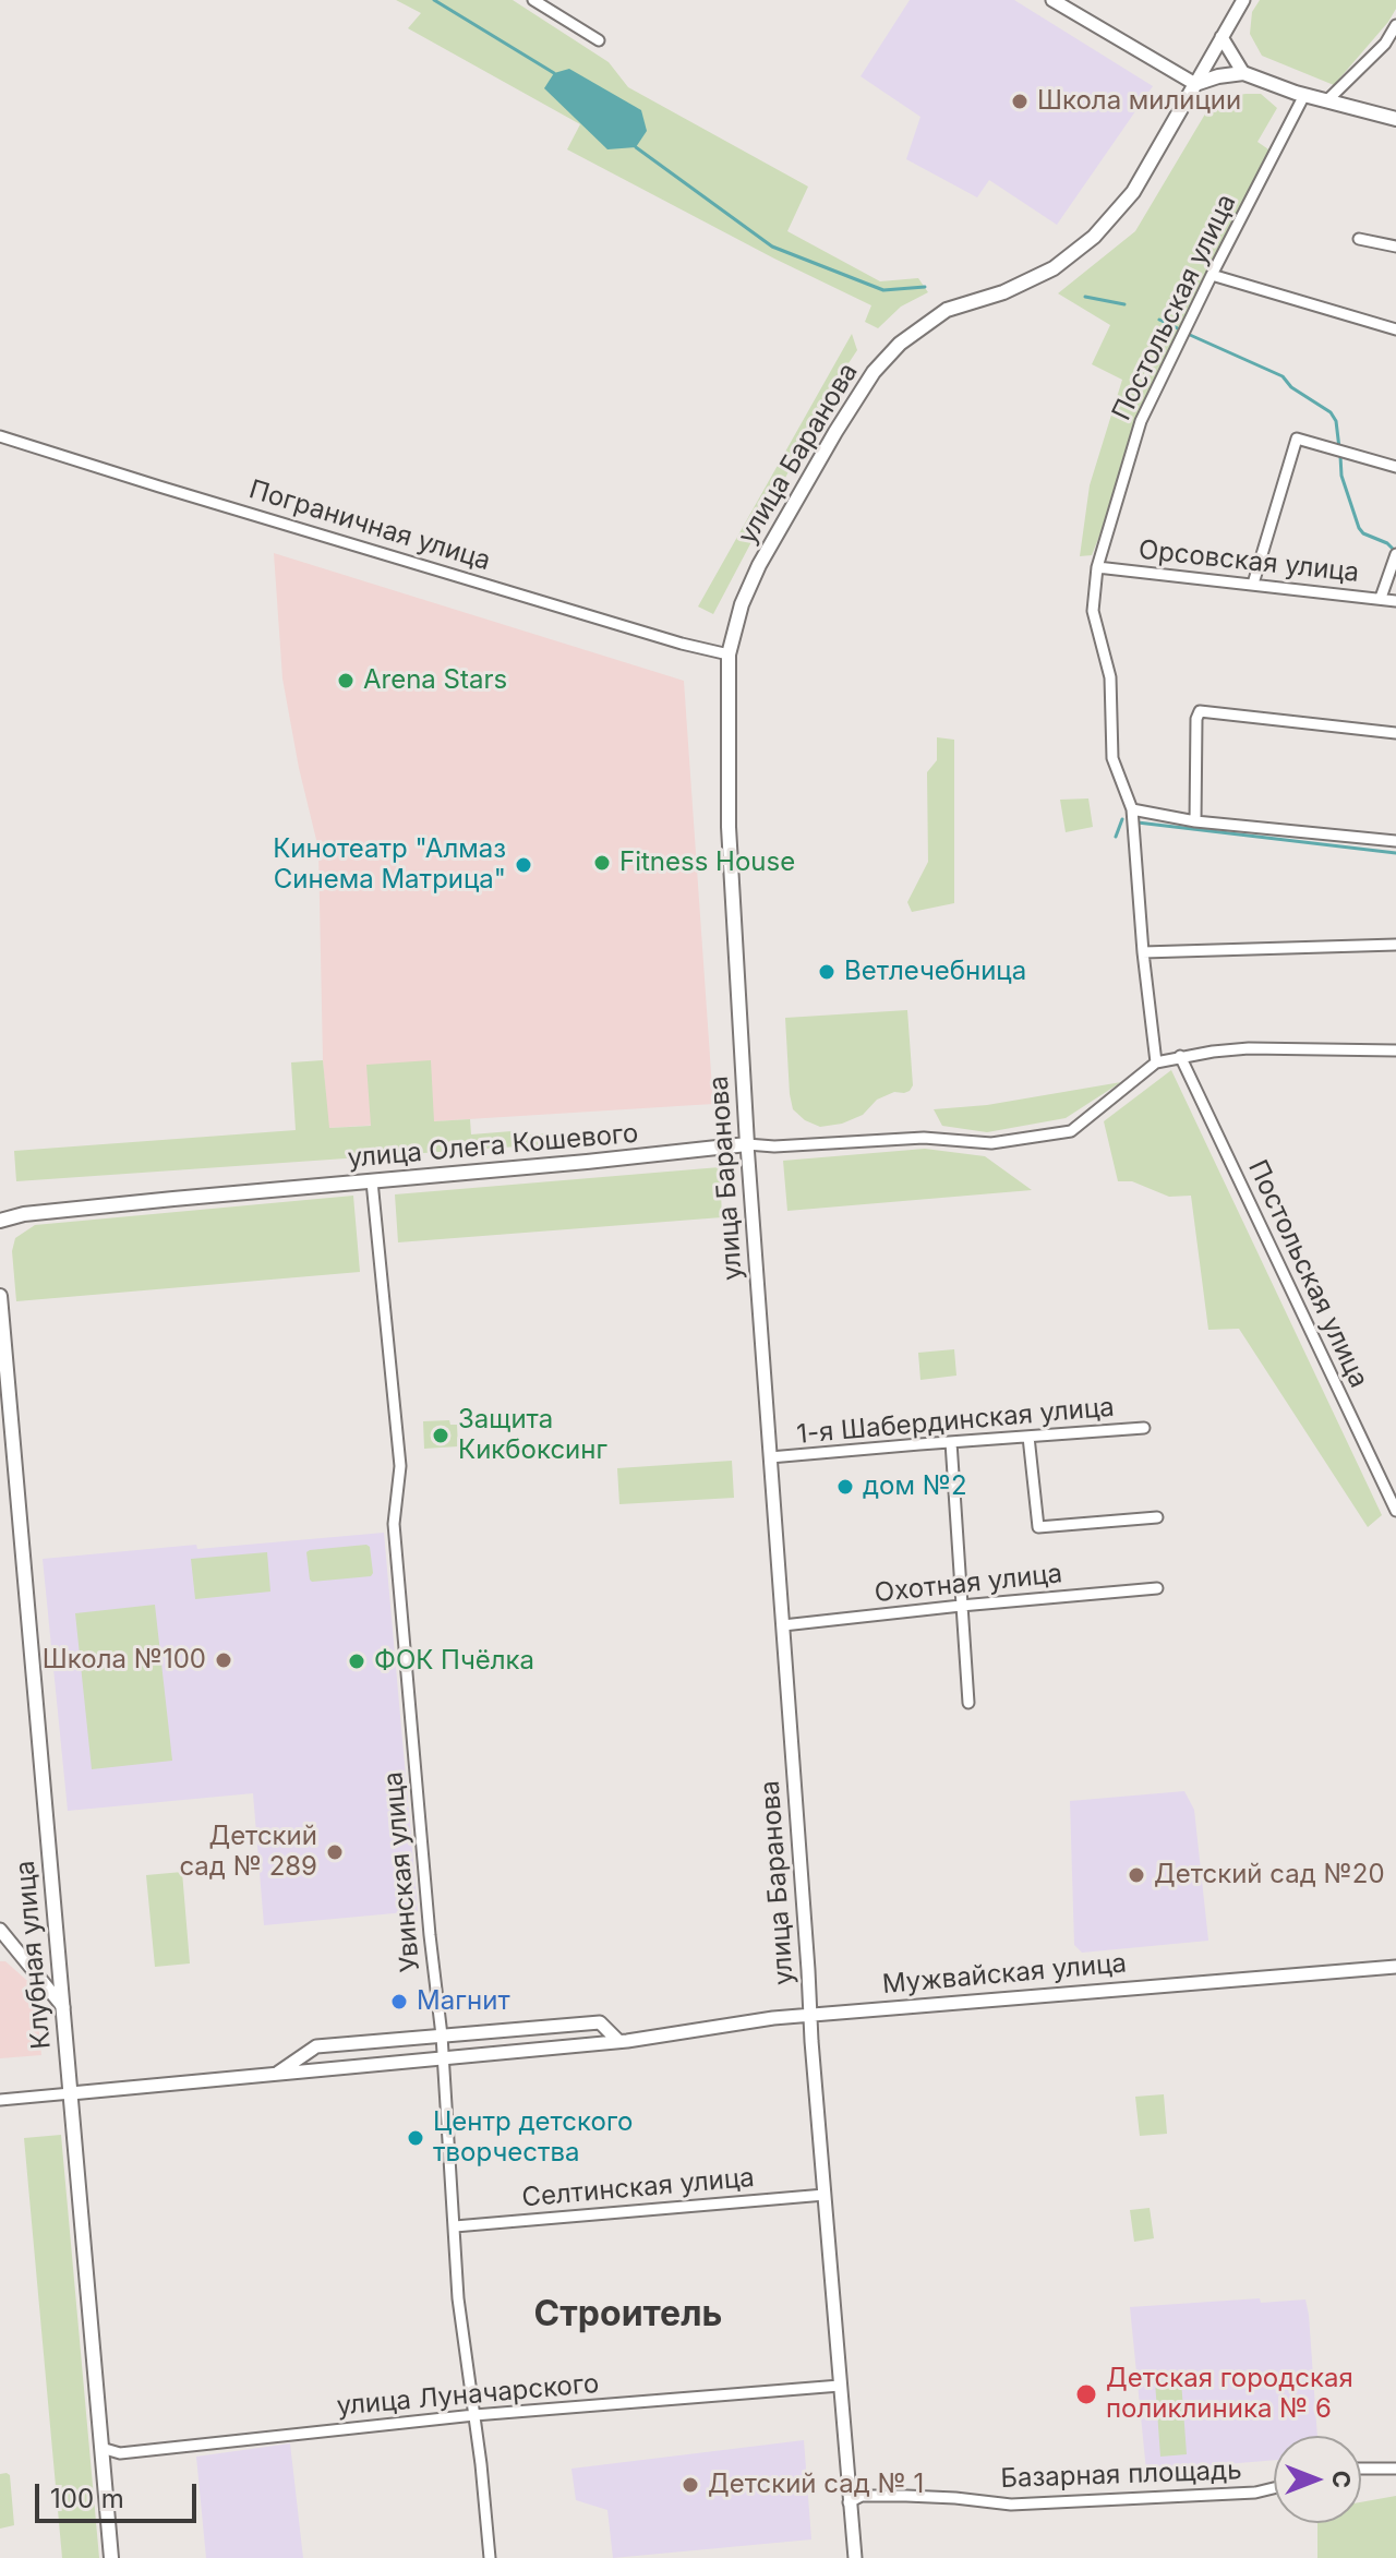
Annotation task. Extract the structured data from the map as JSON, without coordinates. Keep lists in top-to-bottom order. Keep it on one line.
{"streets":{"main road":["улица Баранова","улица Олега Кошевого","Клубная улица"],"street":["Постольская улица","Пограничная улица","Орсовская улица","1-я Шабердинская улица","Охотная улица","Увинская улица","Мужвайская улица","Селтинская улица","улица Луначарского","Базарная площадь"]},"crossings":[["Постольская улица","Орсовская улица"],["Постольская улица","улица Олега Кошевого"],["улица Баранова","Пограничная улица"],["улица Баранова","улица Олега Кошевого"],["улица Баранова","1-я Шабердинская улица"],["улица Баранова","Охотная улица"],["улица Баранова","Мужвайская улица"],["улица Баранова","Селтинская улица"],["улица Баранова","улица Луначарского"],["улица Баранова","Базарная площадь"],["улица Олега Кошевого","Увинская улица"],["Увинская улица","Мужвайская улица"],["Увинская улица","Селтинская улица"],["Увинская улица","улица Луначарского"],["Клубная улица","Мужвайская улица"],["Клубная улица","улица Луначарского"]],"districts":["Строитель"],"places":["Школа милиции","Arena Stars","Fitness House","Кинотеатр \"Алмаз Синема Матрица\"","Ветлечебница","Защита Кикбоксинг","дом №2","Школа №100","ФОК Пчёлка","Детский сад № 289","Детский сад №20","Магнит","Центр детского творчества","Детская городская поликлиника № 6","Детский сад № 1"],"scale_bar":"100 m","north":"right"}
